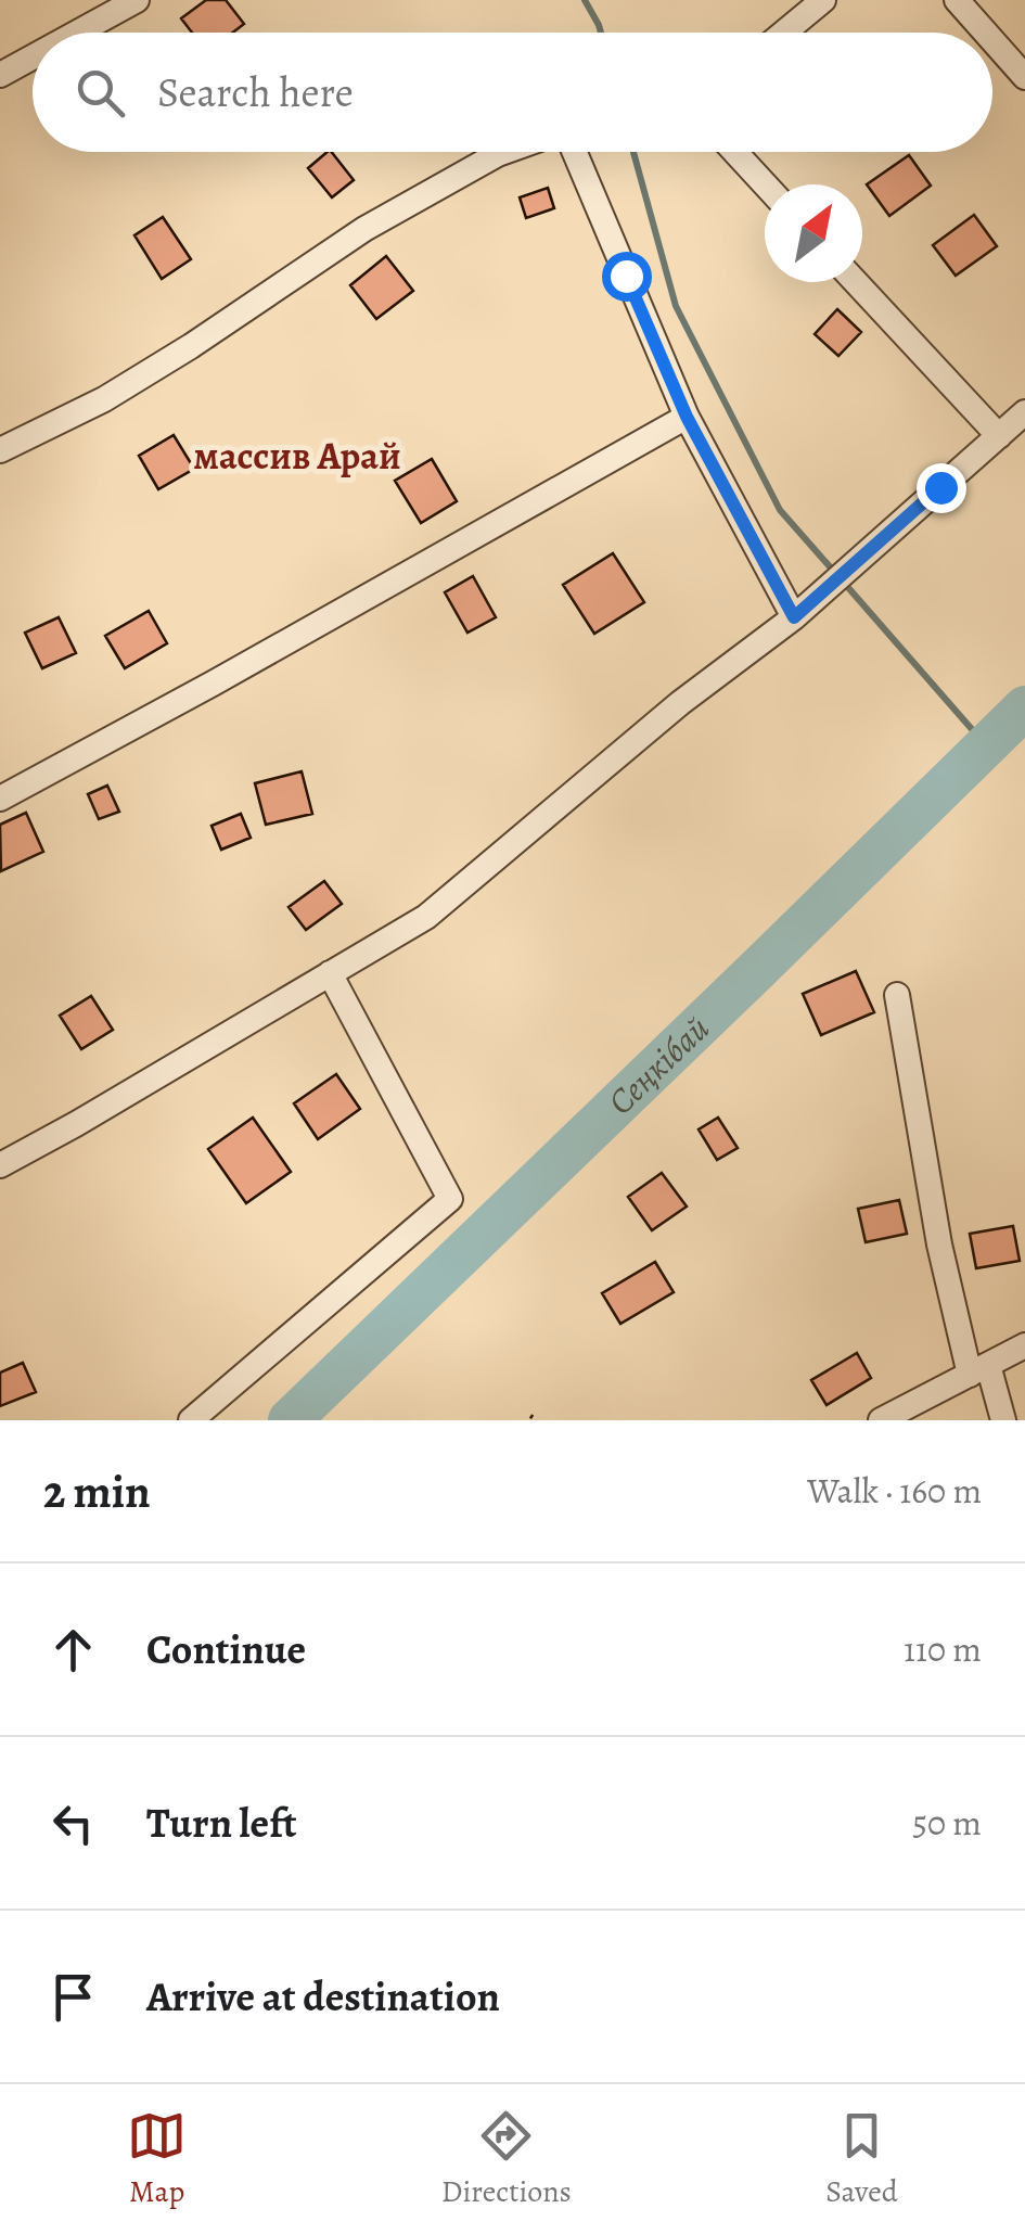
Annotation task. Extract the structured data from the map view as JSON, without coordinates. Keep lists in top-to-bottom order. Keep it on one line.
{"districts":["массив Арай"],"water":["Сеңкібай"],"north":"top right","page":{"search":"Search here","heading":["2 min","Walk · 160 m"],"list":[["Continue","110 m"],["Turn left","50 m"],"Arrive at destination"],"nav":["Map","Directions","Saved"]}}
